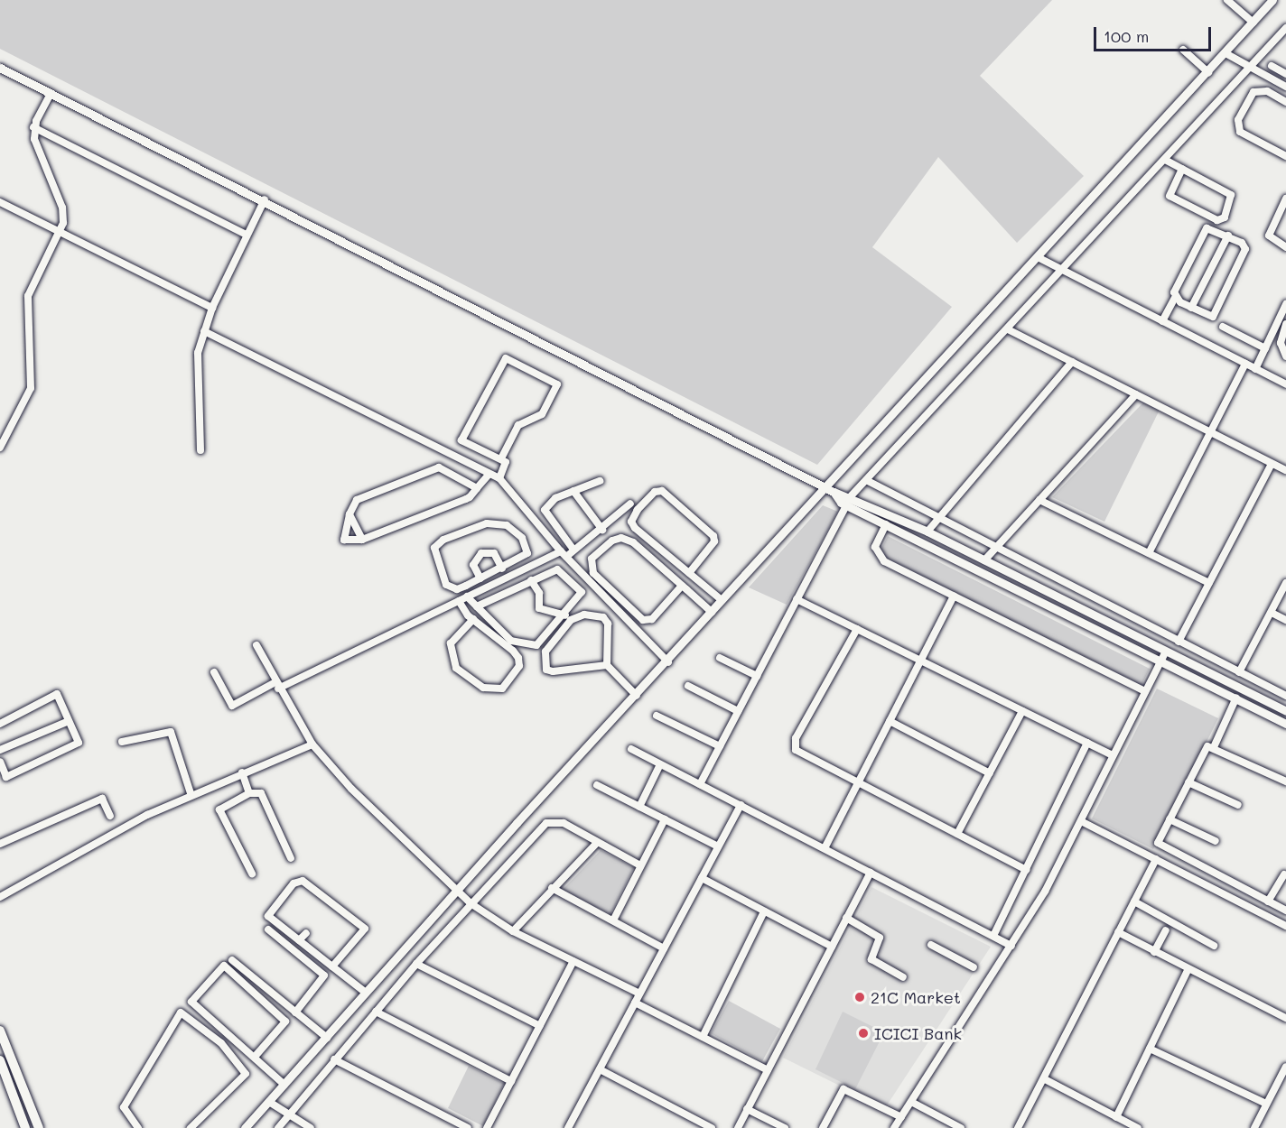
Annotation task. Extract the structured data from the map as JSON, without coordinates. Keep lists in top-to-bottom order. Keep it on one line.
{"places":["21C Market","ICICI Bank"],"scale_bar":"100 m"}
